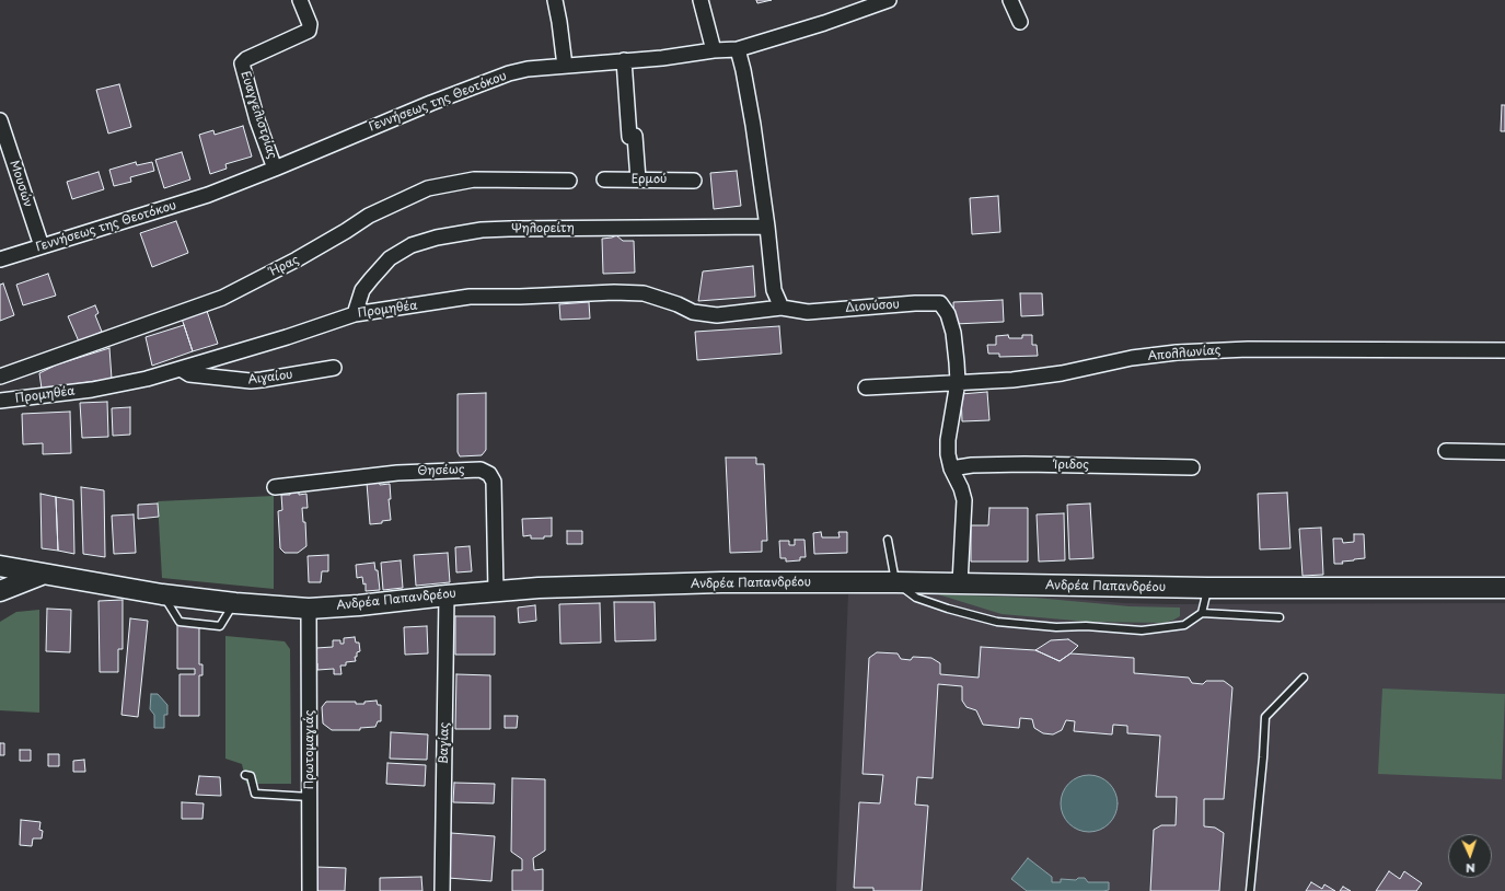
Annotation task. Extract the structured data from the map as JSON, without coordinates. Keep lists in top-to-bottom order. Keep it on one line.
{"streets":{"main road":["Ανδρέα Παπανδρέου"],"street":["Γεννήσεως της Θεοτόκου","Ευαγγελιστρίας","Ερμού","Μουσών","Ψηλορείτη","Ήρας","Διονύσου","Προμηθέα","Απολλωνίας","Αιγαίου","Ίριδος","Θησέως","Βαγίας","Πρωτομαγιάς"]},"crossings":[["Γεννήσεως της Θεοτόκου","Ευαγγελιστρίας"],["Γεννήσεως της Θεοτόκου","Μουσών"],["Ψηλορείτη","Προμηθέα"],["Διονύσου","Προμηθέα"],["Διονύσου","Απολλωνίας"],["Διονύσου","Ίριδος"],["Διονύσου","Ανδρέα Παπανδρέου"],["Προμηθέα","Αιγαίου"],["Θησέως","Ανδρέα Παπανδρέου"],["Ανδρέα Παπανδρέου","Βαγίας"],["Ανδρέα Παπανδρέου","Πρωτομαγιάς"]],"north":"bottom"}
